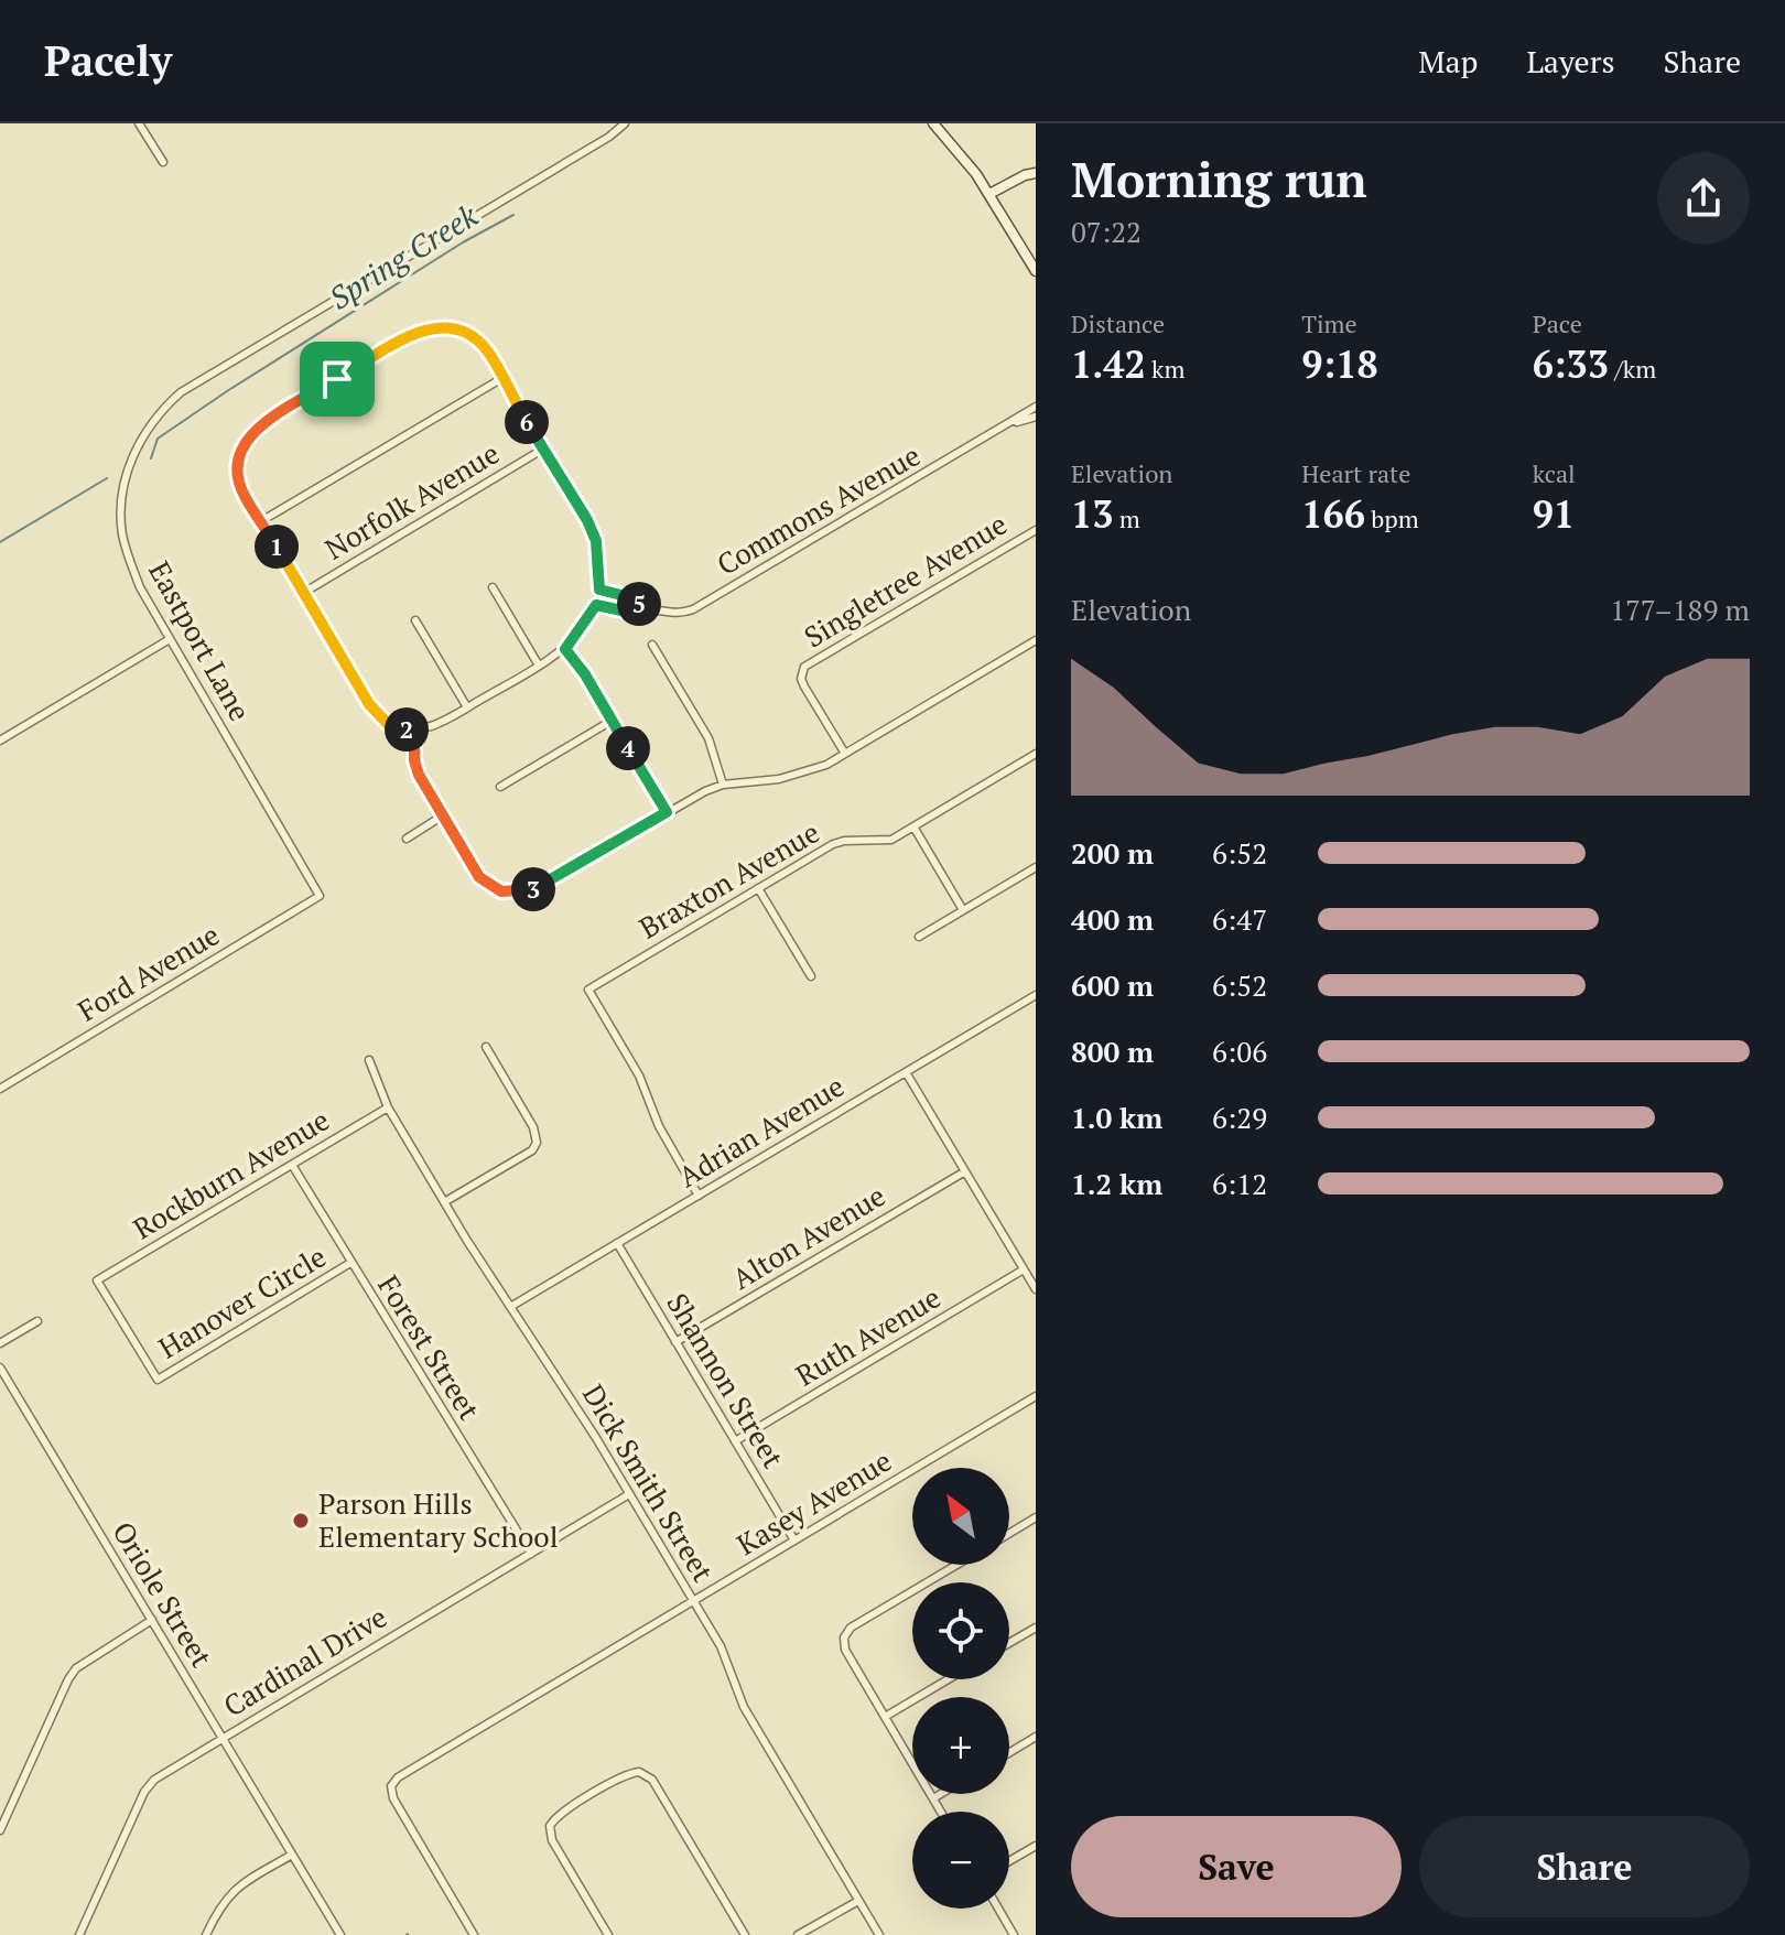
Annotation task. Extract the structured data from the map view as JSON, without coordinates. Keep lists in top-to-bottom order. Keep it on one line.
{"streets":{"street":["Norfolk Avenue","Commons Avenue","Singletree Avenue","Eastport Lane","Braxton Avenue","Ford Avenue","Adrian Avenue","Rockburn Avenue","Alton Avenue","Hanover Circle","Ruth Avenue","Forest Street","Shannon Street","Dick Smith Street","Kasey Avenue","Oriole Street","Cardinal Drive"]},"crossings":[["Eastport Lane","Ford Avenue"],["Braxton Avenue","Adrian Avenue"],["Adrian Avenue","Shannon Street"],["Adrian Avenue","Dick Smith Street"],["Rockburn Avenue","Hanover Circle"],["Rockburn Avenue","Forest Street"],["Rockburn Avenue","Dick Smith Street"],["Alton Avenue","Shannon Street"],["Hanover Circle","Forest Street"],["Ruth Avenue","Shannon Street"],["Forest Street","Cardinal Drive"],["Shannon Street","Kasey Avenue"],["Dick Smith Street","Kasey Avenue"],["Dick Smith Street","Cardinal Drive"],["Oriole Street","Cardinal Drive"]],"water":["Spring Creek"],"places":["Parson Hills Elementary School"],"north":"top left","page":{"header":"Pacely","nav":["Map","Layers","Share"],"heading":["Morning run","07:22"],"stats":[["Distance","1.42 km"],["Time","9:18"],["Pace","6:33 /km"],["Elevation","13 m"],["Heart rate","166 bpm"],["kcal","91"]],"pins":["6","1","5","2","4","3"],"chart":["Elevation","177–189 m"],"list":[{"name":"200 m","note":"6:52"},{"name":"400 m","note":"6:47"},{"name":"600 m","note":"6:52"},{"name":"800 m","note":"6:06"},{"name":"1.0 km","note":"6:29"},{"name":"1.2 km","note":"6:12"}],"map_buttons":["+","−"],"buttons":["Save","Share"]}}
